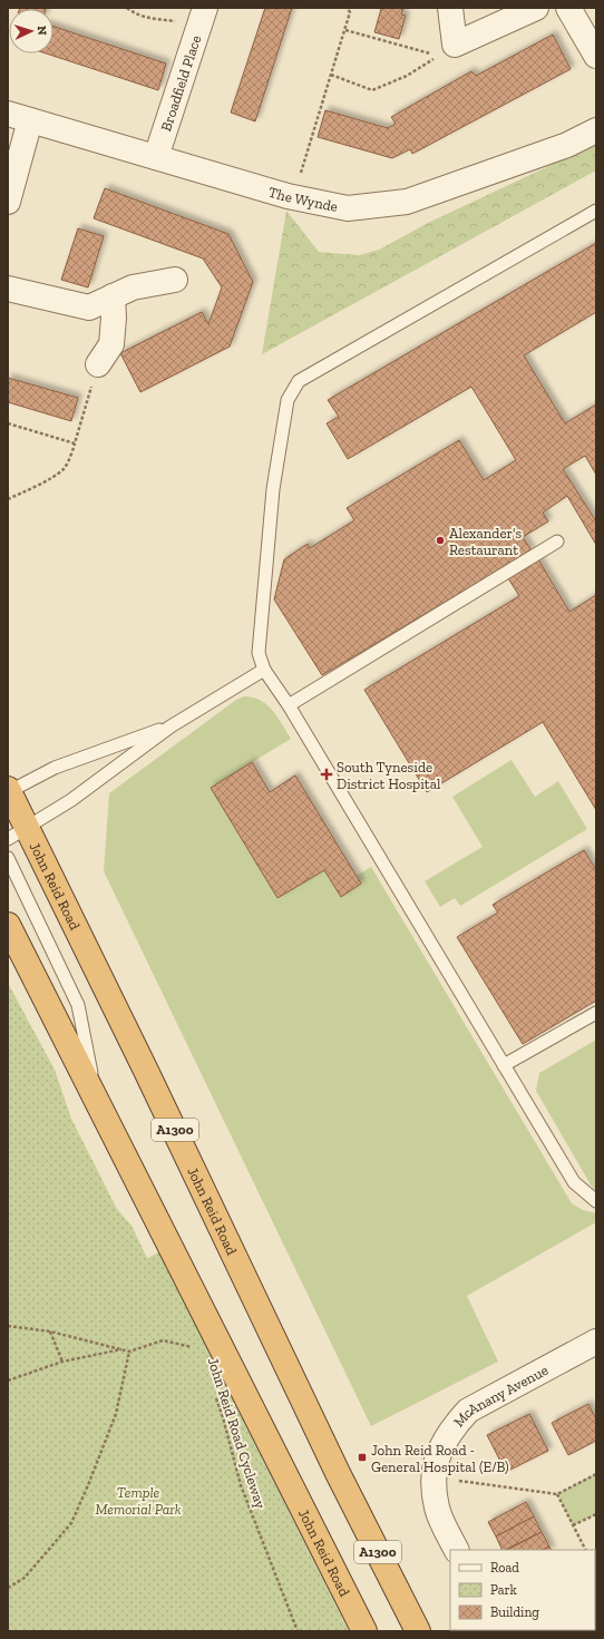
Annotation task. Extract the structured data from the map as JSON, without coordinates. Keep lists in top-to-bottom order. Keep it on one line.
{"streets":{"highway":["John Reid Road","A1300"],"street":["Broadfield Place","The Wynde","McAnany Avenue"],"path":["John Reid Road Cycleway"]},"crossings":[["Broadfield Place","The Wynde"]],"parks":["Temple Memorial Park"],"places":{"other":["Alexander's Restaurant"],"health":["South Tyneside District Hospital"],"transit":["John Reid Road - General Hospital (E/B)"]},"legend":["Road","Park","Building"],"north":"right"}
